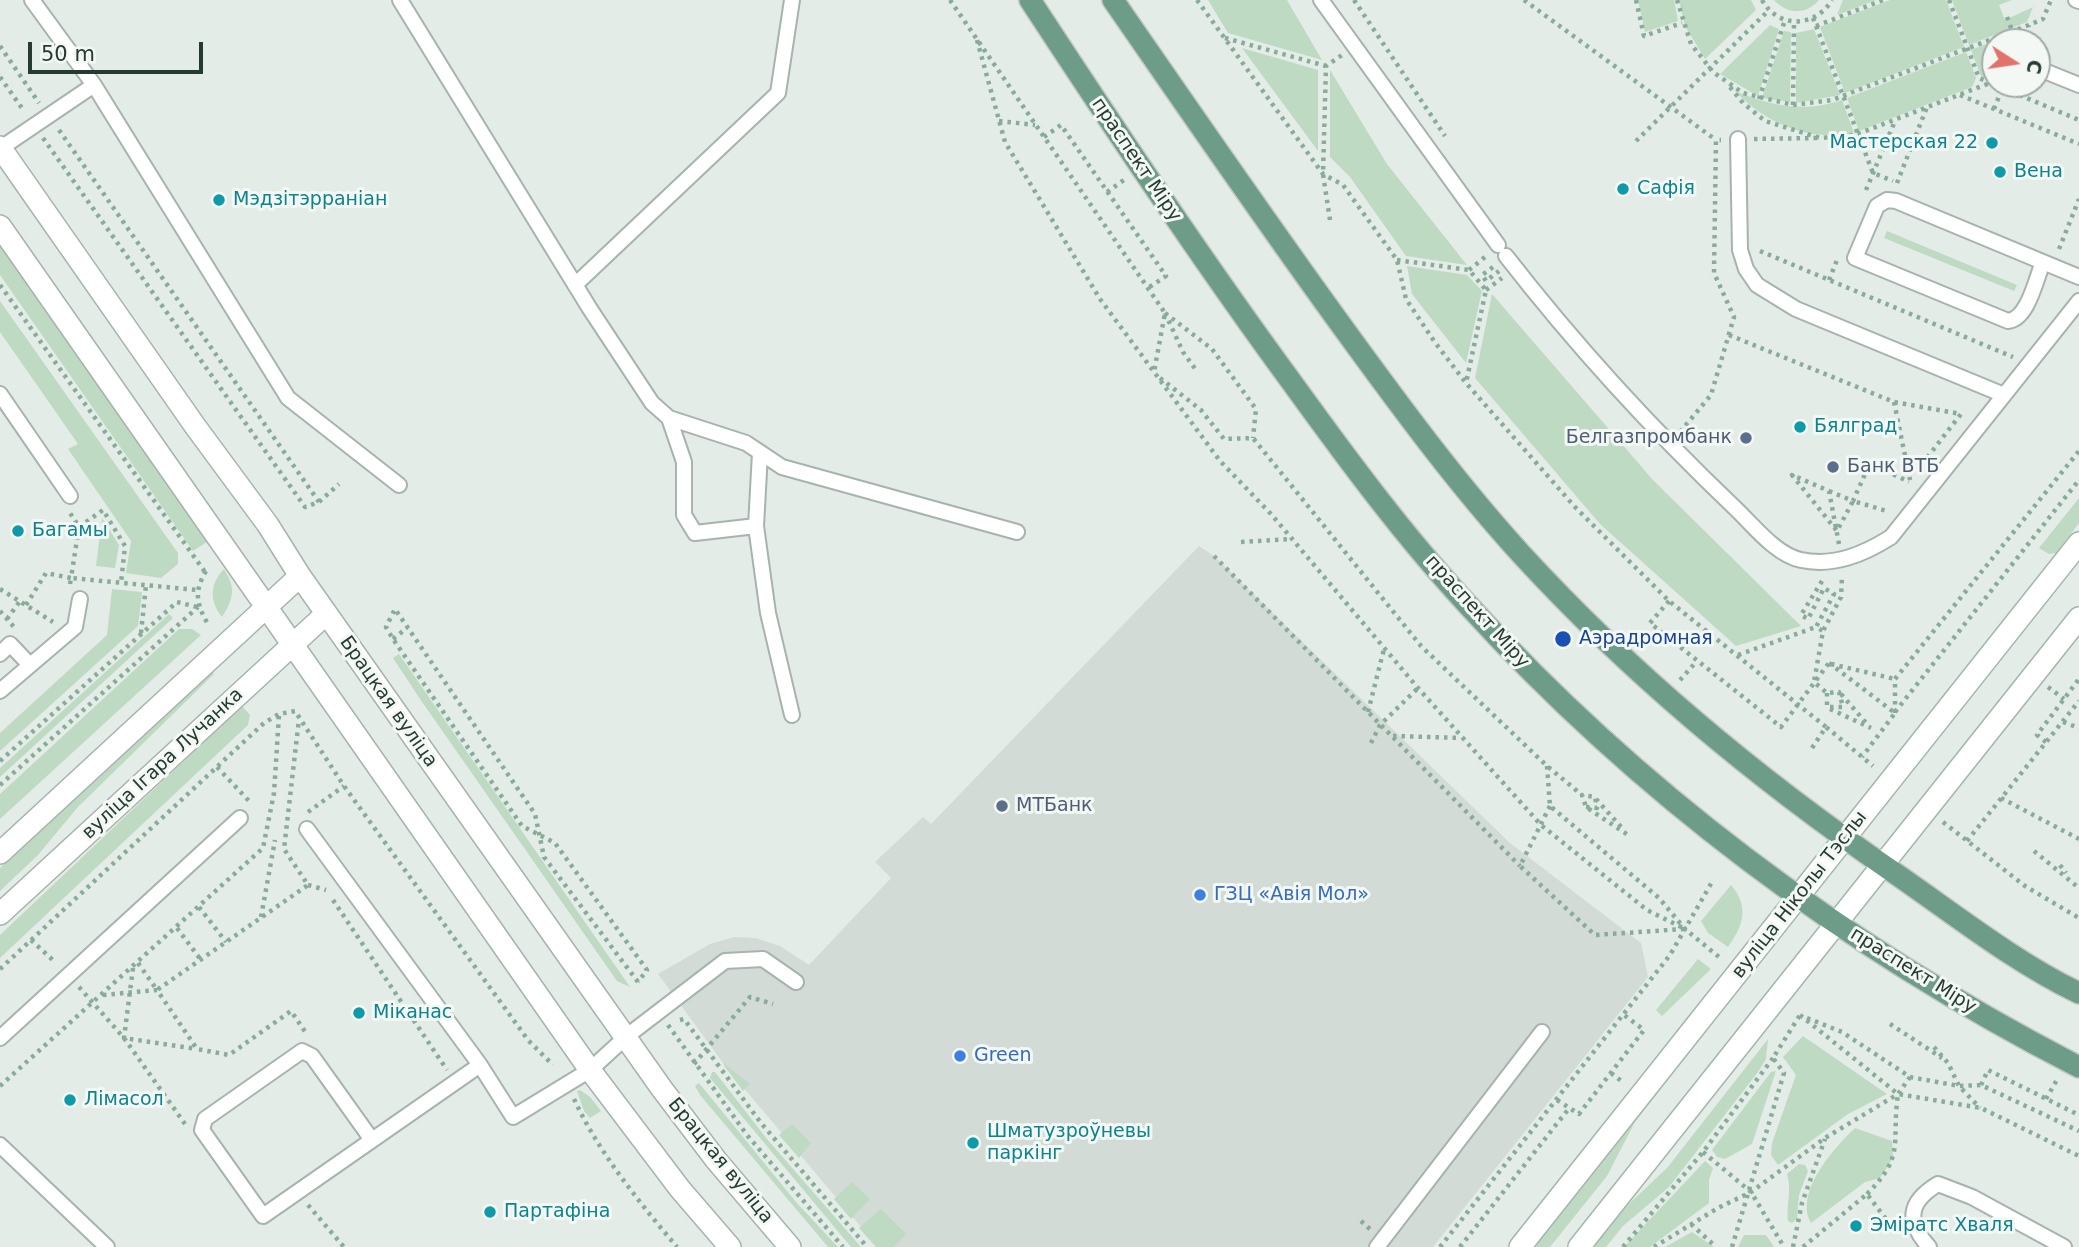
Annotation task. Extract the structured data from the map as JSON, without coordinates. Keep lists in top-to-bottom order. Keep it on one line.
{"streets":{"main road":["праспект Міру"],"street":["Брацкая вуліца","вуліца Ігара Лучанка","вуліца Ніколы Тэслы"]},"crossings":[["праспект Міру","вуліца Ніколы Тэслы"],["Брацкая вуліца","вуліца Ігара Лучанка"]],"places":["Мастерская 22","Вена","Сафія","Мэдзітэрраніан","Бялград","Белгазпромбанк","Банк ВТБ","Багамы","Аэрадромная","МТБанк","ГЗЦ «Авія Мол»","Міканас","Green","Лімасол","Шматузроўневы паркінг","Партафіна","Эміратс Хваля"],"scale_bar":"50 m","north":"right"}
